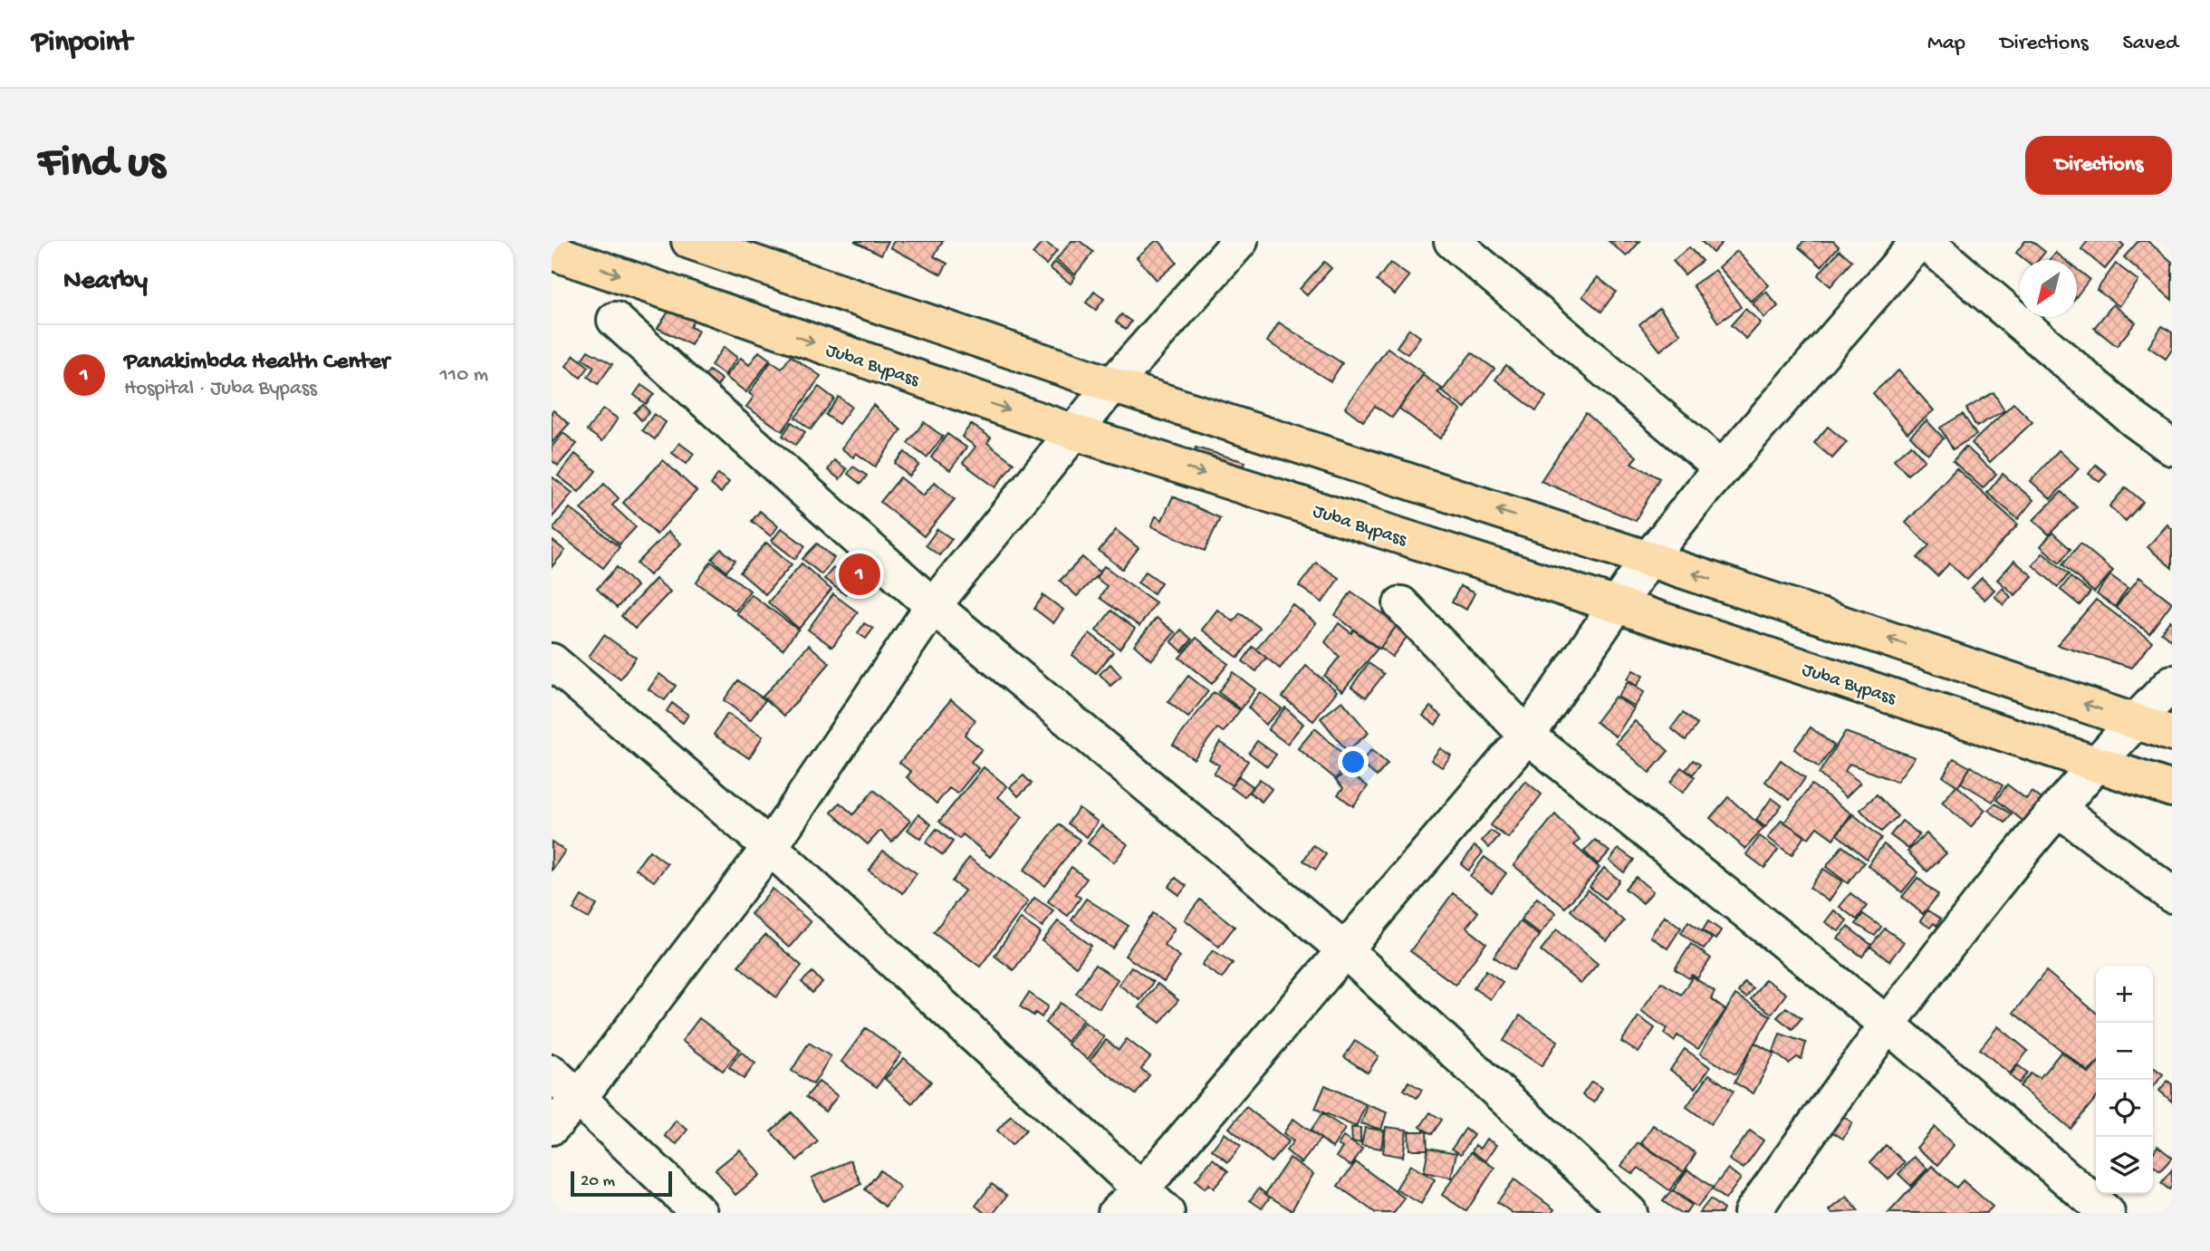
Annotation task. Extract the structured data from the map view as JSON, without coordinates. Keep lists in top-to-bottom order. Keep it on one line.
{"streets":{"main road":["Juba Bypass"]},"scale_bar":"20 m","north":"bottom left","page":{"header":"Pinpoint","nav":["Map","Directions","Saved"],"buttons":"Directions","title":"Find us","heading":"Nearby","list":[{"mark":"1","name":"Panakimbda Health Center","note":"Hospital · Juba Bypass","value":"110 m"}],"pins":"1","map_buttons":["+","−"],"scale":"20 m"}}
